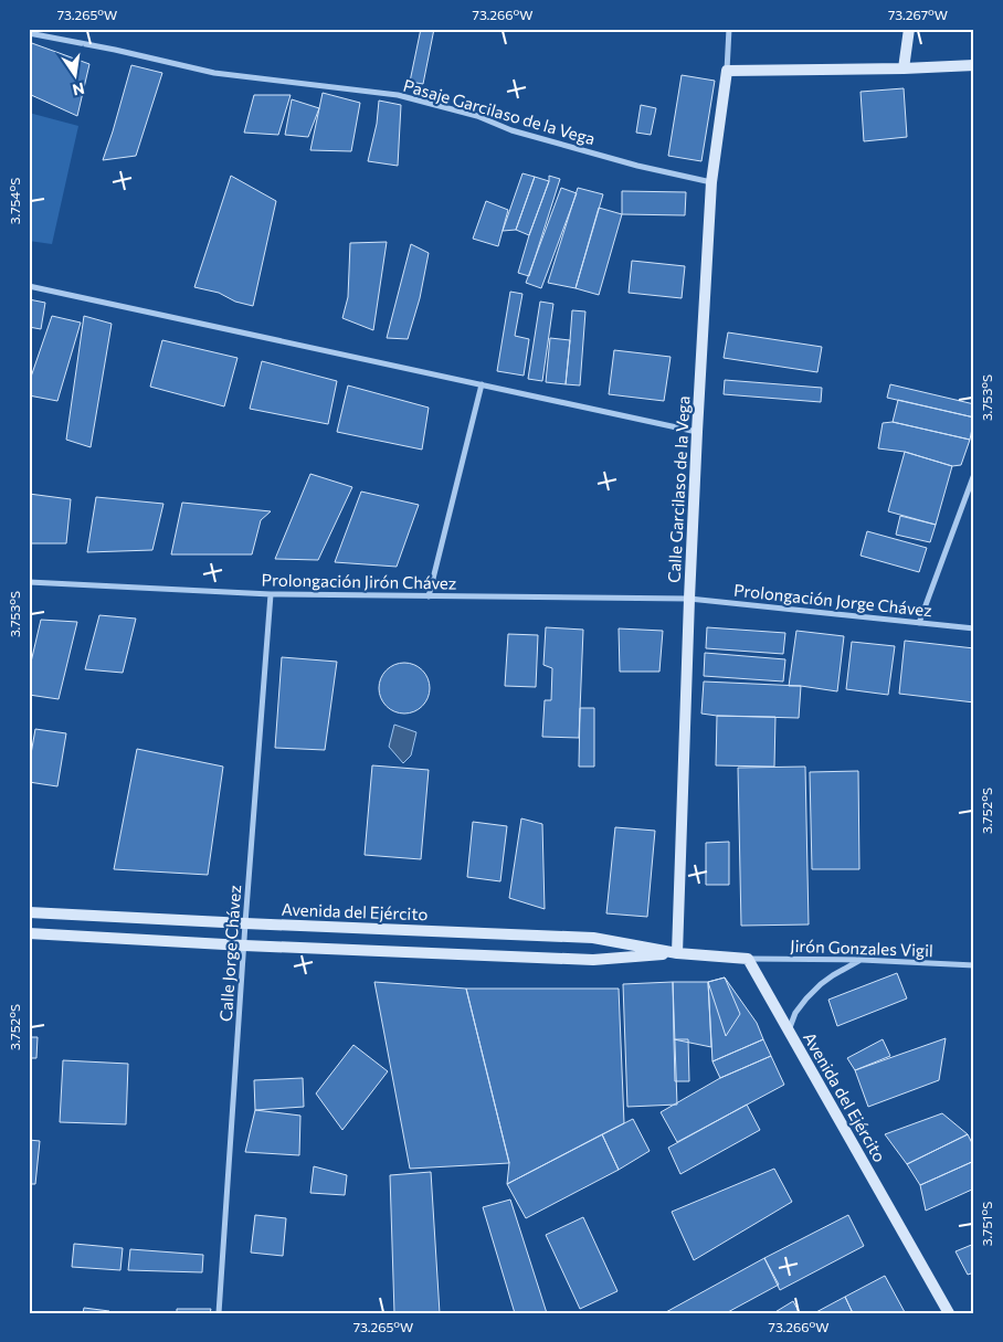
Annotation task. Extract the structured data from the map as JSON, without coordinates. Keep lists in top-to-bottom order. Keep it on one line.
{"streets":{"main road":["Calle Garcilaso de la Vega","Avenida del Ejército"],"street":["Pasaje Garcilaso de la Vega","Prolongación Jirón Chávez","Prolongación Jorge Chávez","Jirón Gonzales Vigil","Calle Jorge Chávez"]},"crossings":[["Pasaje Garcilaso de la Vega","Calle Garcilaso de la Vega"],["Calle Garcilaso de la Vega","Prolongación Jirón Chávez"],["Calle Garcilaso de la Vega","Prolongación Jorge Chávez"],["Calle Garcilaso de la Vega","Avenida del Ejército"],["Prolongación Jirón Chávez","Prolongación Jorge Chávez"],["Prolongación Jirón Chávez","Calle Jorge Chávez"],["Avenida del Ejército","Jirón Gonzales Vigil"],["Avenida del Ejército","Calle Jorge Chávez"]],"north":"bottom","coordinates":["73.265°W","73.266°W","73.267°W","3.754°S","3.753°S","3.752°S","3.751°S"]}
